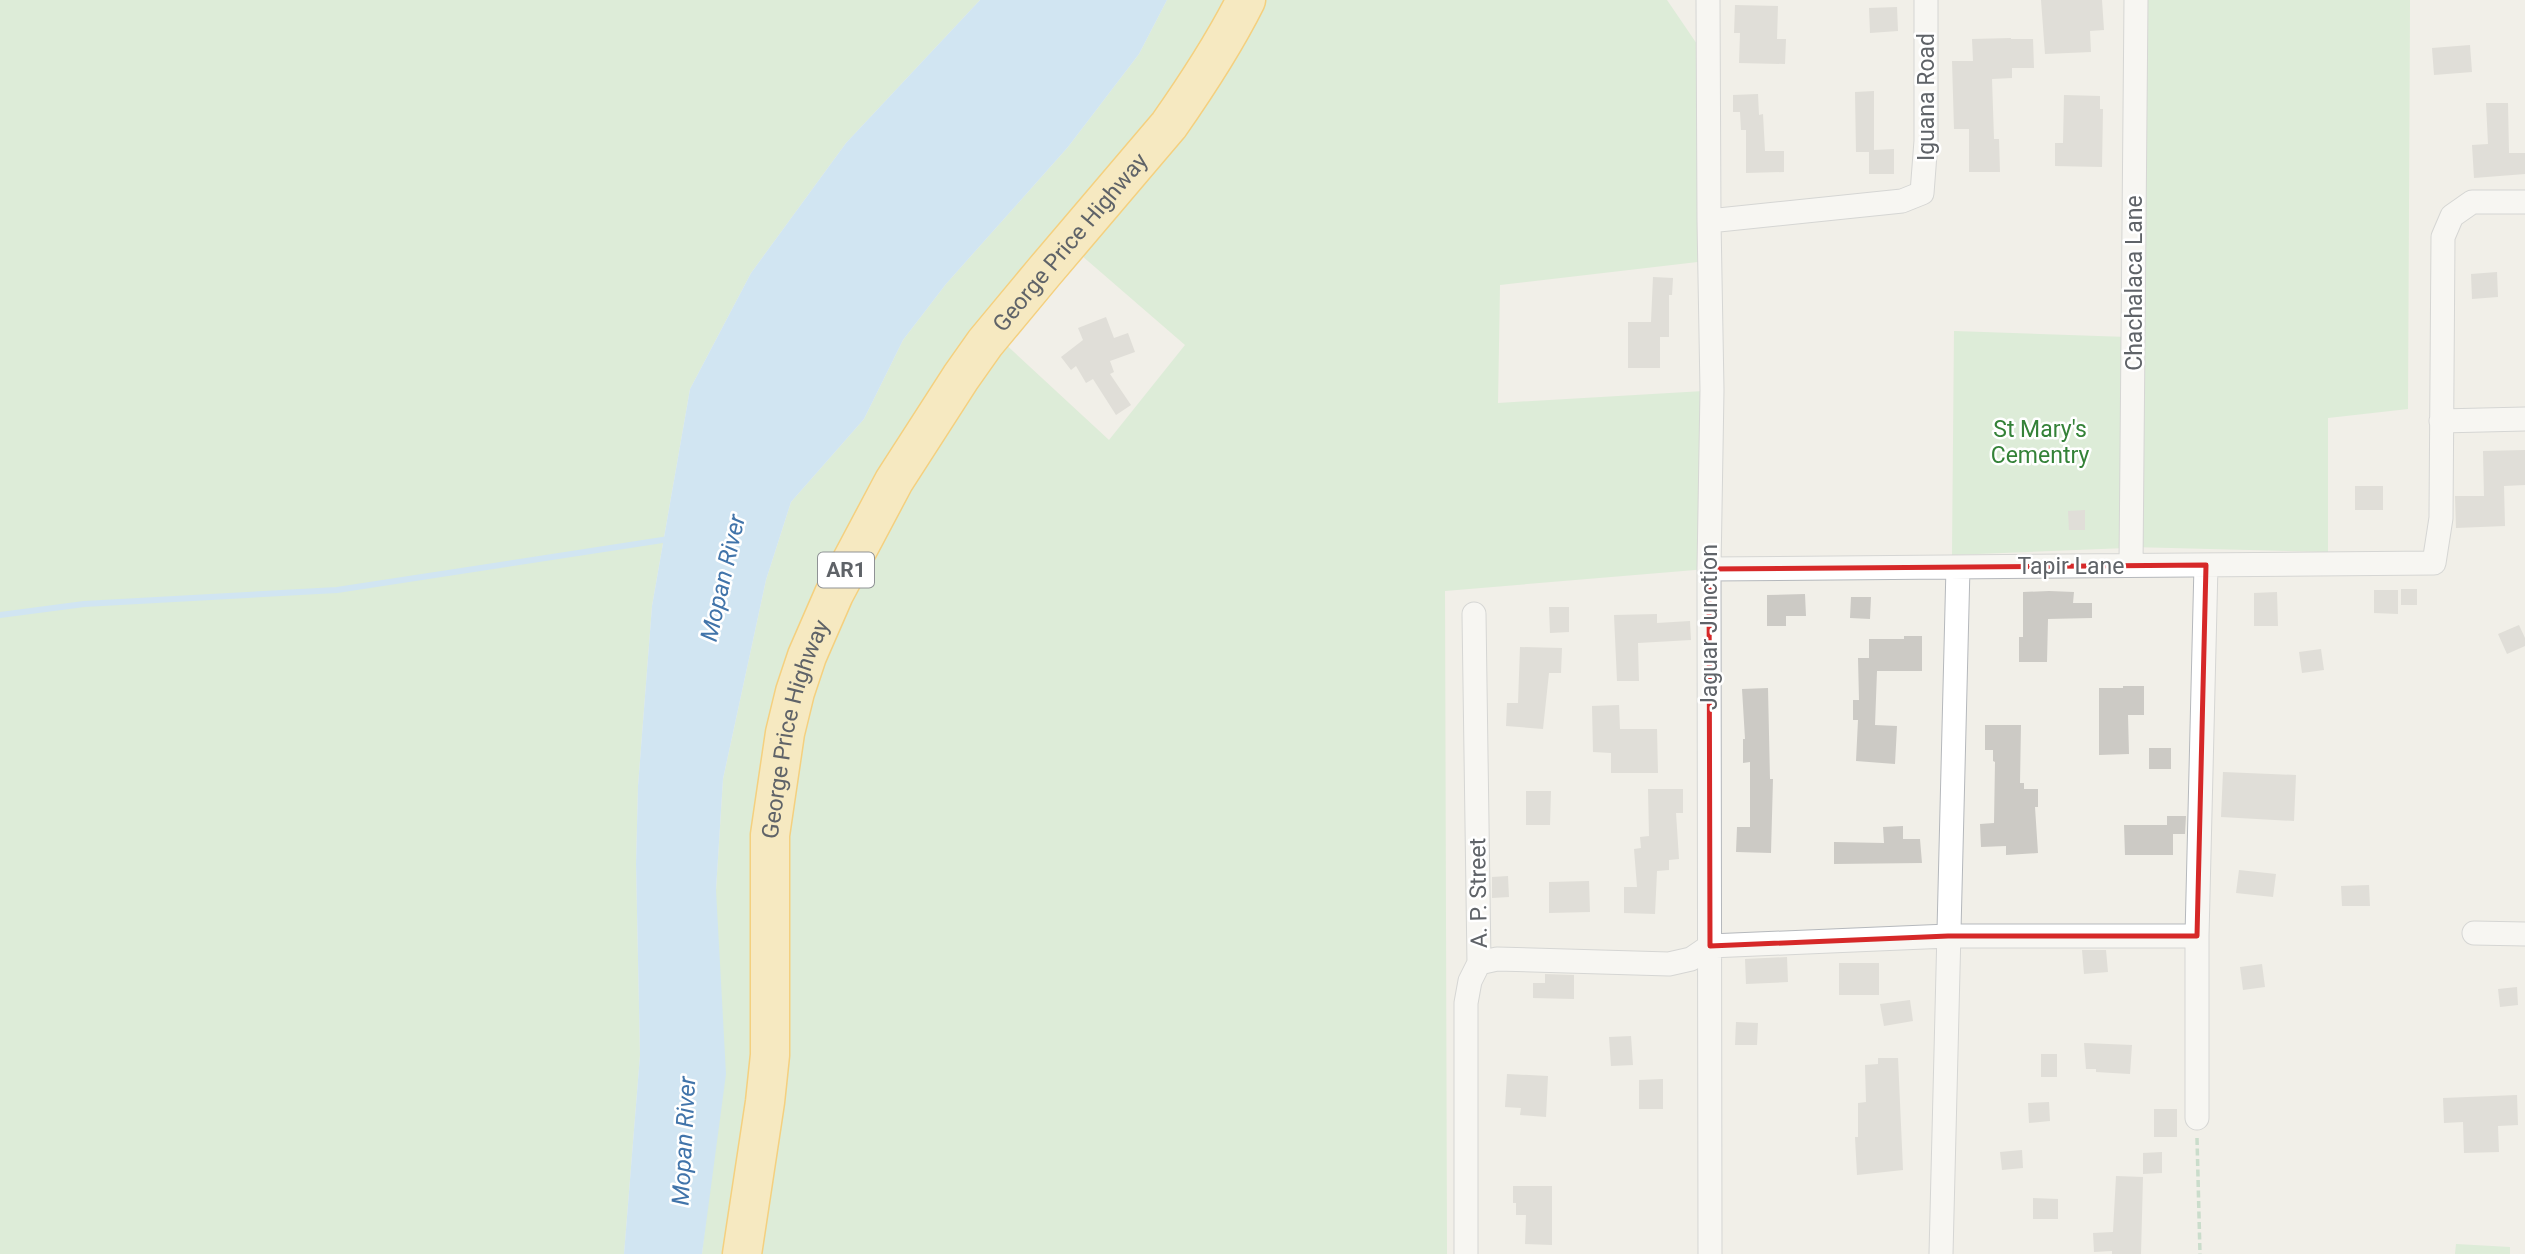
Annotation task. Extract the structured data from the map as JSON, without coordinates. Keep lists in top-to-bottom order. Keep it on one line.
{"streets":{"highway":["George Price Highway","AR1"],"street":["Iguana Road","Chachalaca Lane","Tapir Lane","Jaguar Junction","A. P. Street"]},"crossings":[["Iguana Road","Jaguar Junction"],["Chachalaca Lane","Tapir Lane"],["Tapir Lane","Jaguar Junction"]],"water":["Mopan River"],"parks":["St Mary's Cementry"]}
